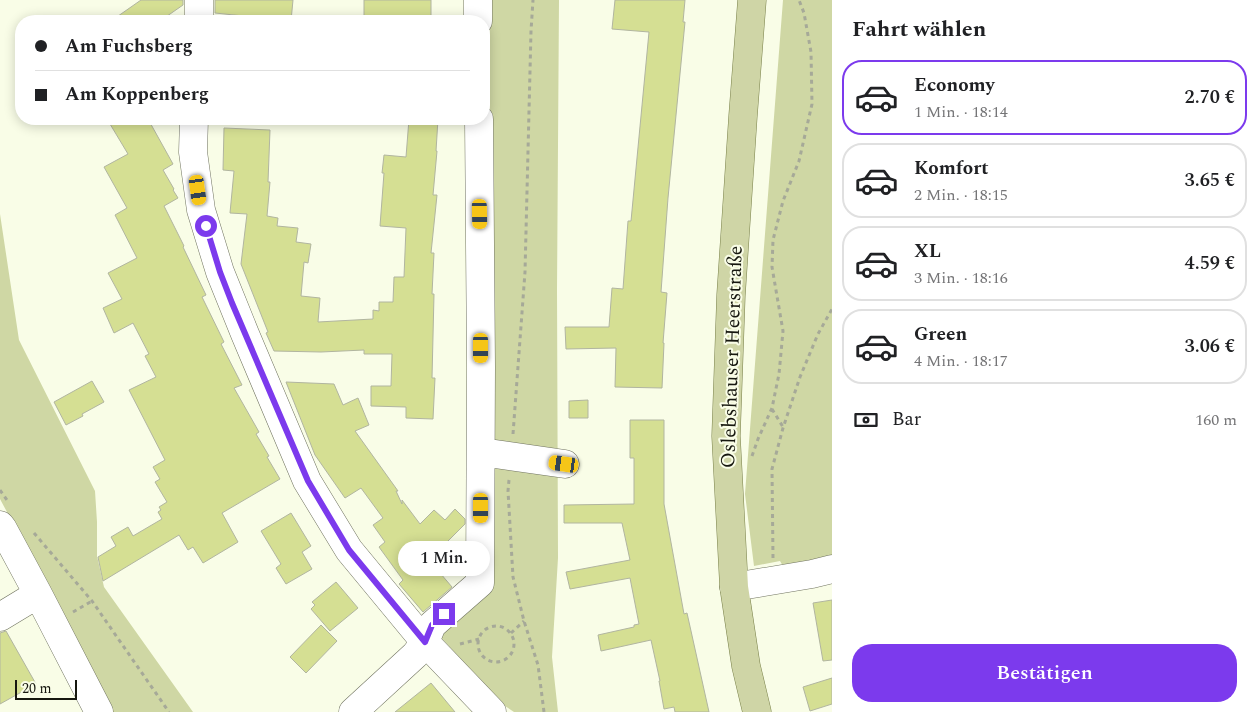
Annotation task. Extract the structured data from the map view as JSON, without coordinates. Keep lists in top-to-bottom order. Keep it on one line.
{"streets":{"main road":["Oslebshauser Heerstraße"]},"scale_bar":"20 m","page":{"heading":"Fahrt wählen","banner":["Am Fuchsberg","Am Koppenberg"],"list":[{"name":"Economy","note":"1 Min. · 18:14","value":"2.70 €"},{"name":"Komfort","note":"2 Min. · 18:15","value":"3.65 €"},{"name":"XL","note":"3 Min. · 18:16","value":"4.59 €"},{"name":"Green","note":"4 Min. · 18:17","value":"3.06 €"}],"pay":["Bar","160 m"],"bubble":"1 Min.","buttons":"Bestätigen","scale":"20 m"}}
